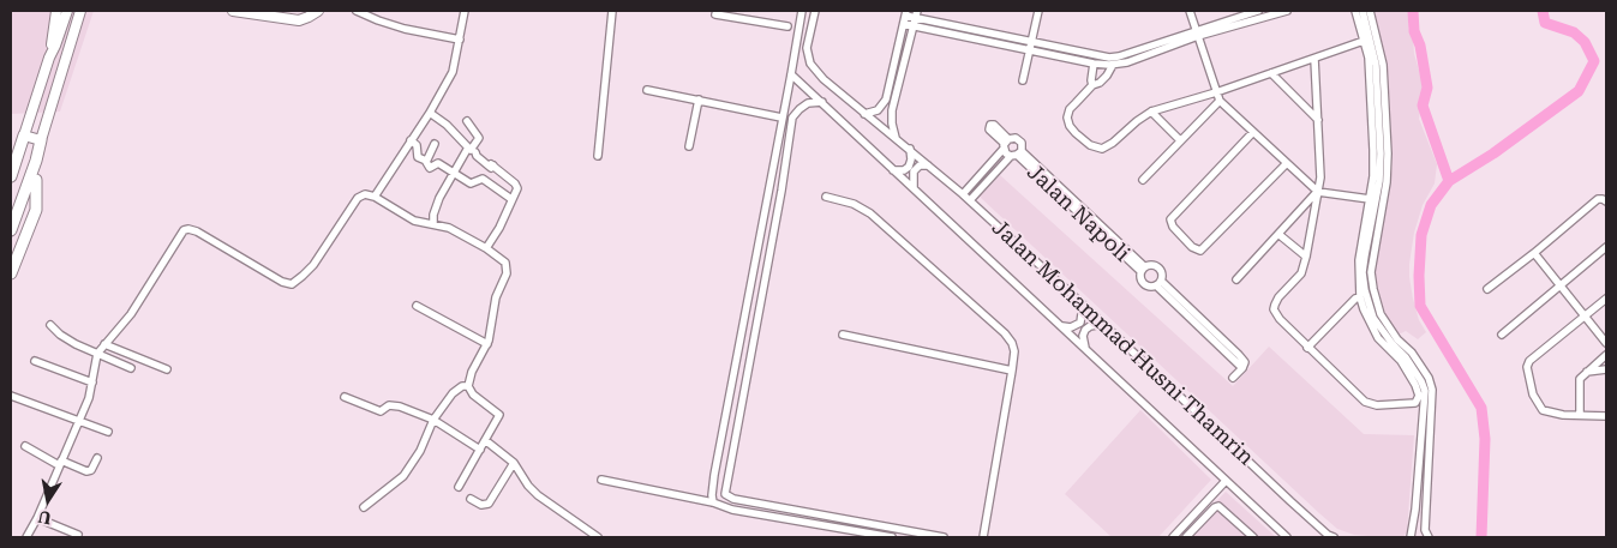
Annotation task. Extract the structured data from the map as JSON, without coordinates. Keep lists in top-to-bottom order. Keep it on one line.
{"streets":{"street":["Jalan Napoli","Jalan Mohammad Husni Thamrin"]},"crossings":[["Jalan Napoli","Jalan Mohammad Husni Thamrin"]],"north":"bottom"}
